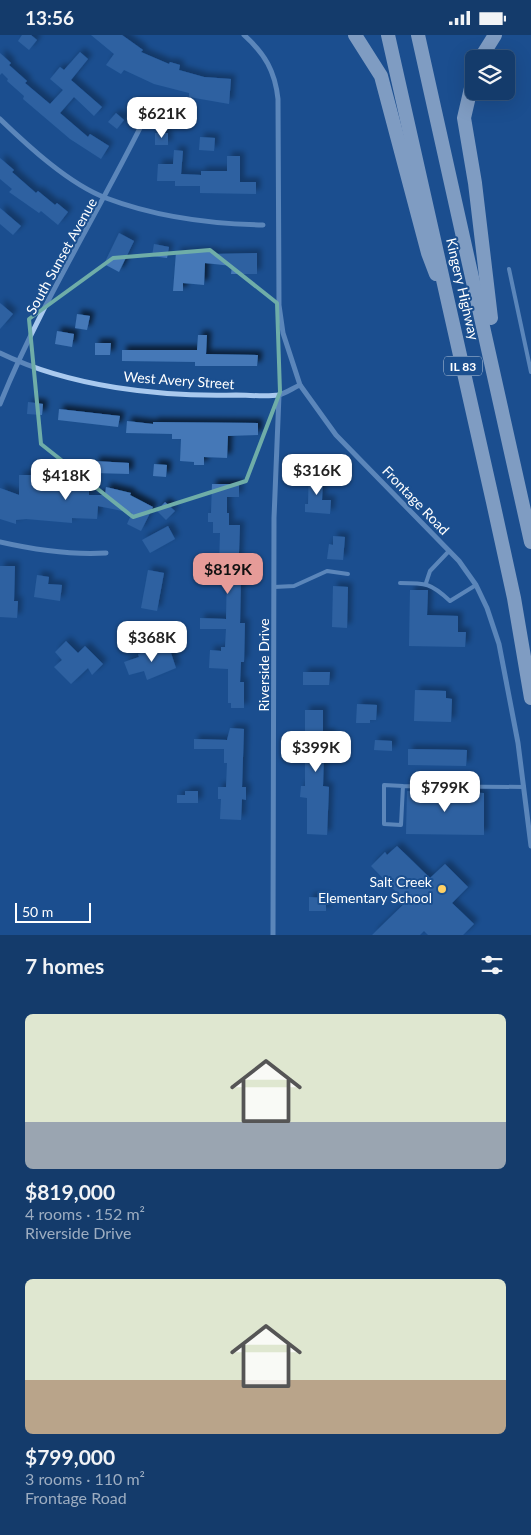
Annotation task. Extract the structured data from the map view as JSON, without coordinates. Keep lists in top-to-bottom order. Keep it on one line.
{"streets":{"highway":["Kingery Highway","IL 83"],"street":["South Sunset Avenue","West Avery Street","Frontage Road","Riverside Drive"]},"crossings":[["South Sunset Avenue","West Avery Street"],["West Avery Street","Frontage Road"],["West Avery Street","Riverside Drive"]],"places":["Salt Creek Elementary School"],"scale_bar":"50 m","page":{"status":"13:56","price":["$621K","$316K","$418K","$819K","$368K","$399K","$799K"],"scale":"50 m","heading":"7 homes","list":[{"name":"$819,000","note":"4 rooms · 152 m² · Riverside Drive"},{"name":"$799,000","note":"3 rooms · 110 m² · Frontage Road"}]}}
